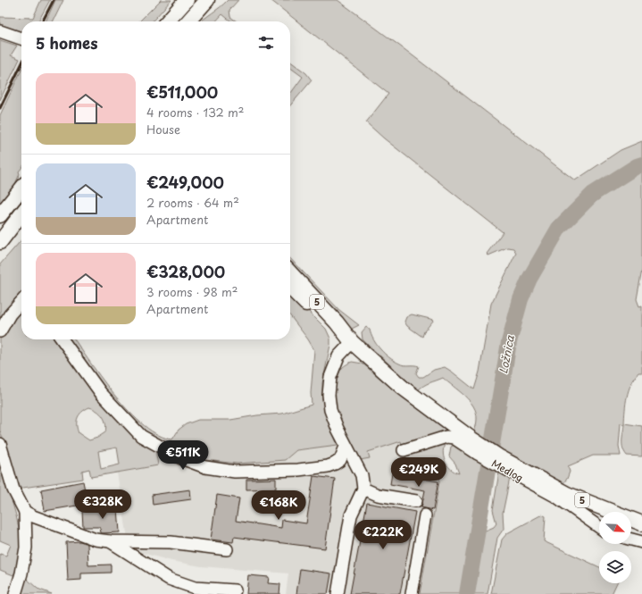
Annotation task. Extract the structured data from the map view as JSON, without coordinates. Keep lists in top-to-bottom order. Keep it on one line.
{"streets":{"main road":["5"],"street":["Medlog"]},"water":["Ložnica"],"north":"bottom right","page":{"heading":"5 homes","list":[{"name":"€511,000","note":"4 rooms · 132 m² · House"},{"name":"€249,000","note":"2 rooms · 64 m² · Apartment"},{"name":"€328,000","note":"3 rooms · 98 m² · Apartment"}],"price":["€511K","€249K","€328K","€168K","€222K"]}}
